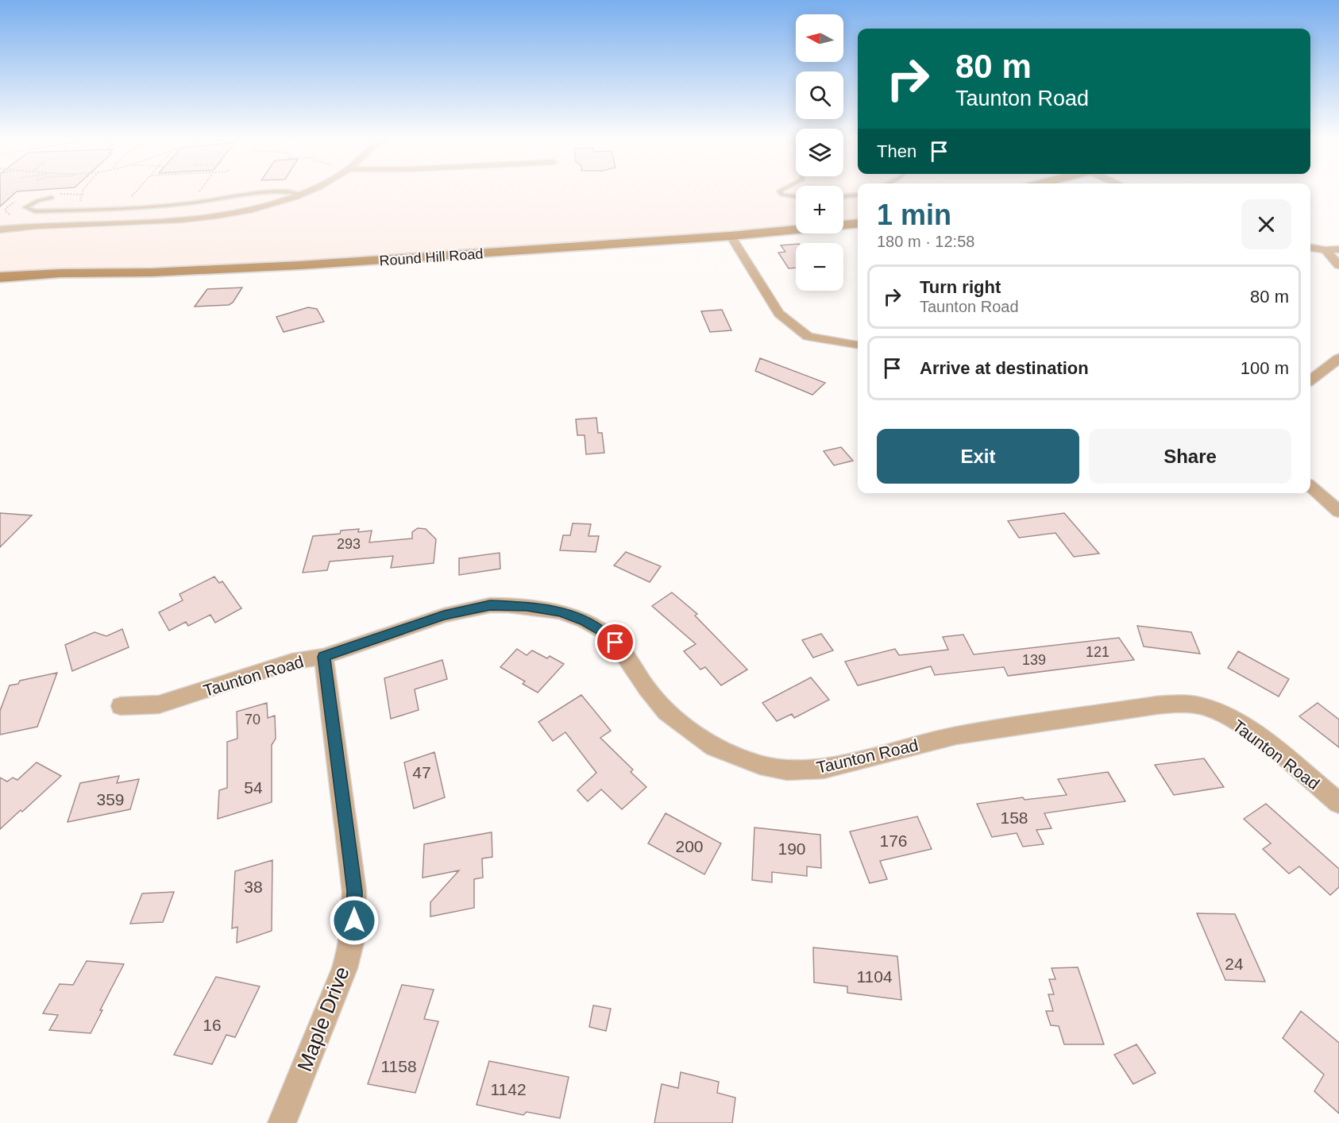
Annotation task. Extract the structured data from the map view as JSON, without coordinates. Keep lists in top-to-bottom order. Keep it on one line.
{"streets":{"main road":["Round Hill Road"],"street":["Taunton Road","Maple Drive"]},"crossings":[["Taunton Road","Maple Drive"]],"house_numbers":["293","121","139","70","47","54","359","158","176","200","190","38","24","1104","16","1158","1142"],"north":"left","page":{"map_buttons":["+","−"],"turn":["80 m","Taunton Road"],"then":"Then","heading":["1 min","180 m · 12:58"],"list":[{"name":"Turn right","note":"Taunton Road","value":"80 m"},{"name":"Arrive at destination","value":"100 m"}],"buttons":["Exit","Share"]}}
